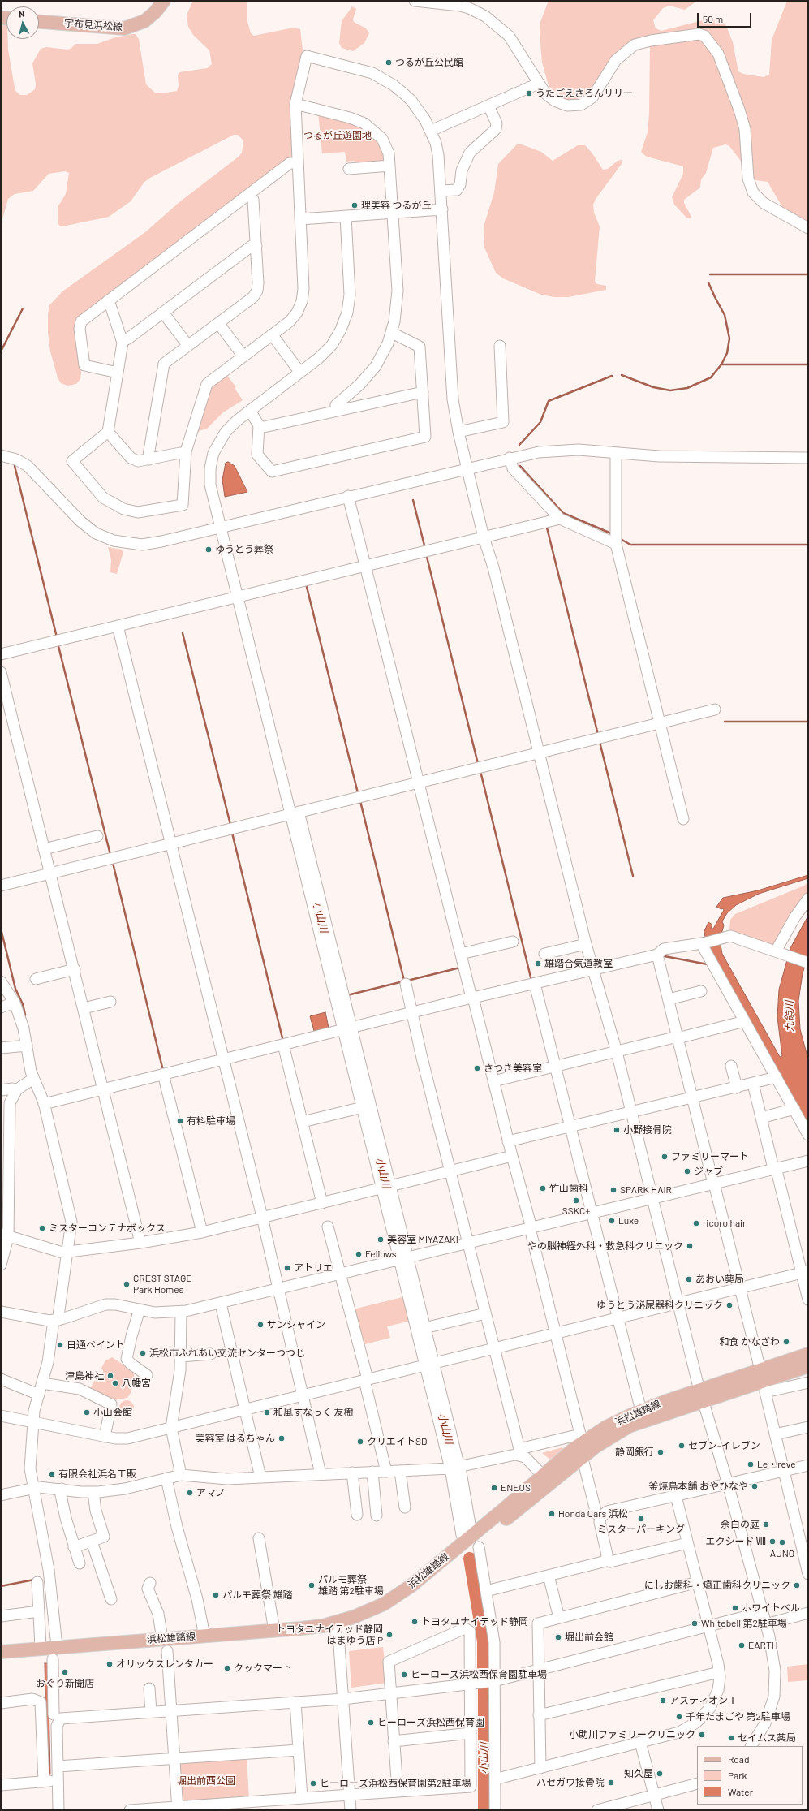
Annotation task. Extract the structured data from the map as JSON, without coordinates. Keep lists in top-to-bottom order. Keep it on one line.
{"streets":{"main road":["宇布見浜松線","浜松雄踏線"]},"water":["小山川","九領川"],"parks":["つるが丘遊園地","堀出前西公園"],"places":["つるが丘公民館","うたごえさろんリリー","理美容 つるが丘","ゆうとう葬祭","雄踏合気道教室","さつき美容室","有料駐車場","小野接骨院","ファミリーマート","ジャブ","竹山歯科","SPARK HAIR","SSKC+","Luxe","ricoro hair","ミスターコンテナボックス","美容室 MIYAZAKI","やの脳神経外科・救急科クリニック","Fellows","アトリエ","あおい薬局","CREST STAGE Park Homes","ゆうとう泌尿器科クリニック","サンシャイン","和食 かなざわ","日通ペイント","浜松市ふれあい交流センターつつじ","津島神社","八幡宮","小山会館","和風すなっく 友樹","美容室 はるちゃん","クリエイトSD","セブン-イレブン","静岡銀行","Le・reve","有限会社浜名工販","釜焼鳥本舗 おやひなや","ENEOS","アマノ","Honda Cars 浜松","ミスターパーキング","余白の庭","エクシード Ⅷ","AUNO","パルモ葬祭 雄踏 第2駐車場","にしお歯科・矯正歯科クリニック","パルモ葬祭 雄踏","ホワイトベル","トヨタユナイテッド静岡","Whitebell 第2駐車場","トヨタユナイテッド静岡 はまゆう店 P","堀出前会館","EARTH","オリックスレンタカー","クックマート","おぐり新聞店","ヒーローズ浜松西保育園駐車場","アスティオンⅠ","千年たまごや 第2駐車場","ヒーローズ浜松西保育園","小助川ファミリークリニック","セイムス薬局","知久屋","ハセガワ接骨院","ヒーローズ浜松西保育園第2駐車場"],"legend":["Road","Park","Water"],"scale_bar":"50 m","north":"top"}
